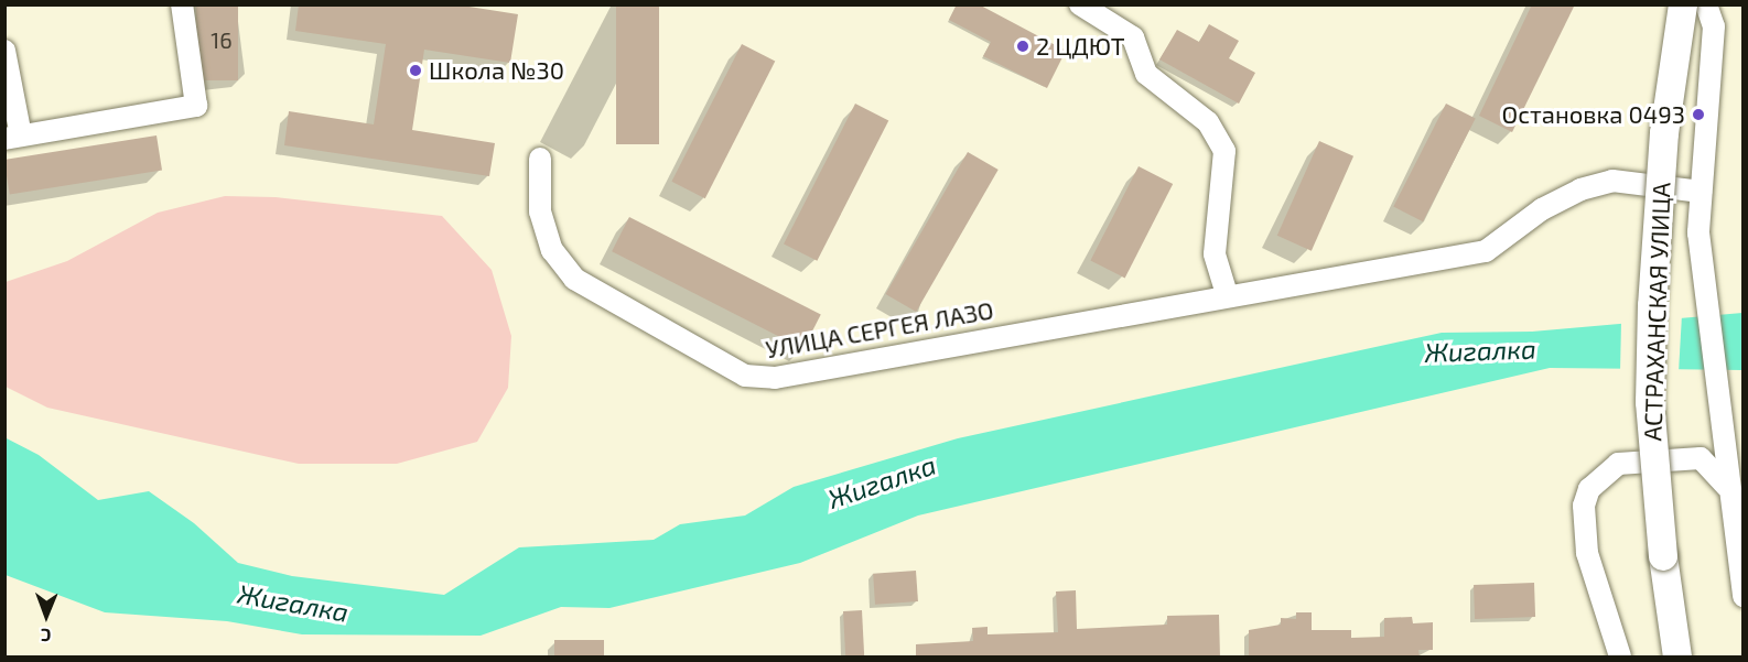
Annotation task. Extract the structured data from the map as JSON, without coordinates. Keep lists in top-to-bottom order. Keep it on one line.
{"streets":{"main road":["АСТРАХАНСКАЯ УЛИЦА"],"street":["УЛИЦА СЕРГЕЯ ЛАЗО"]},"water":["Жигалка"],"places":["2 ЦДЮТ","Школа №30","Остановка 0493"],"house_numbers":["16"],"north":"bottom"}
